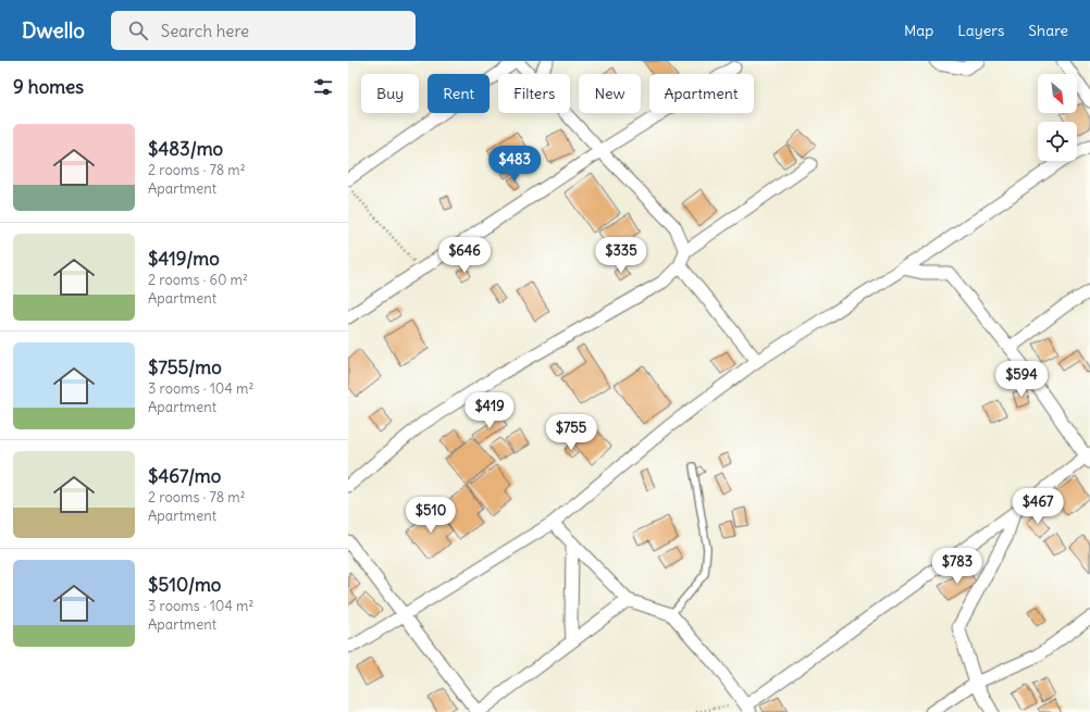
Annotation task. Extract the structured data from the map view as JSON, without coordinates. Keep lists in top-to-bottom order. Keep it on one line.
{"north":"bottom right","page":{"header":"Dwello","search":"Search here","nav":["Map","Layers","Share"],"heading":"9 homes","chip":["Buy","Rent","Filters","New","Apartment"],"list":[{"name":"$483/mo","note":"2 rooms · 78 m² · Apartment"},{"name":"$419/mo","note":"2 rooms · 60 m² · Apartment"},{"name":"$755/mo","note":"3 rooms · 104 m² · Apartment"},{"name":"$467/mo","note":"2 rooms · 78 m² · Apartment"},{"name":"$510/mo","note":"3 rooms · 104 m² · Apartment"}],"price":["$483","$646","$335","$594","$419","$755","$467","$510","$783"]}}
